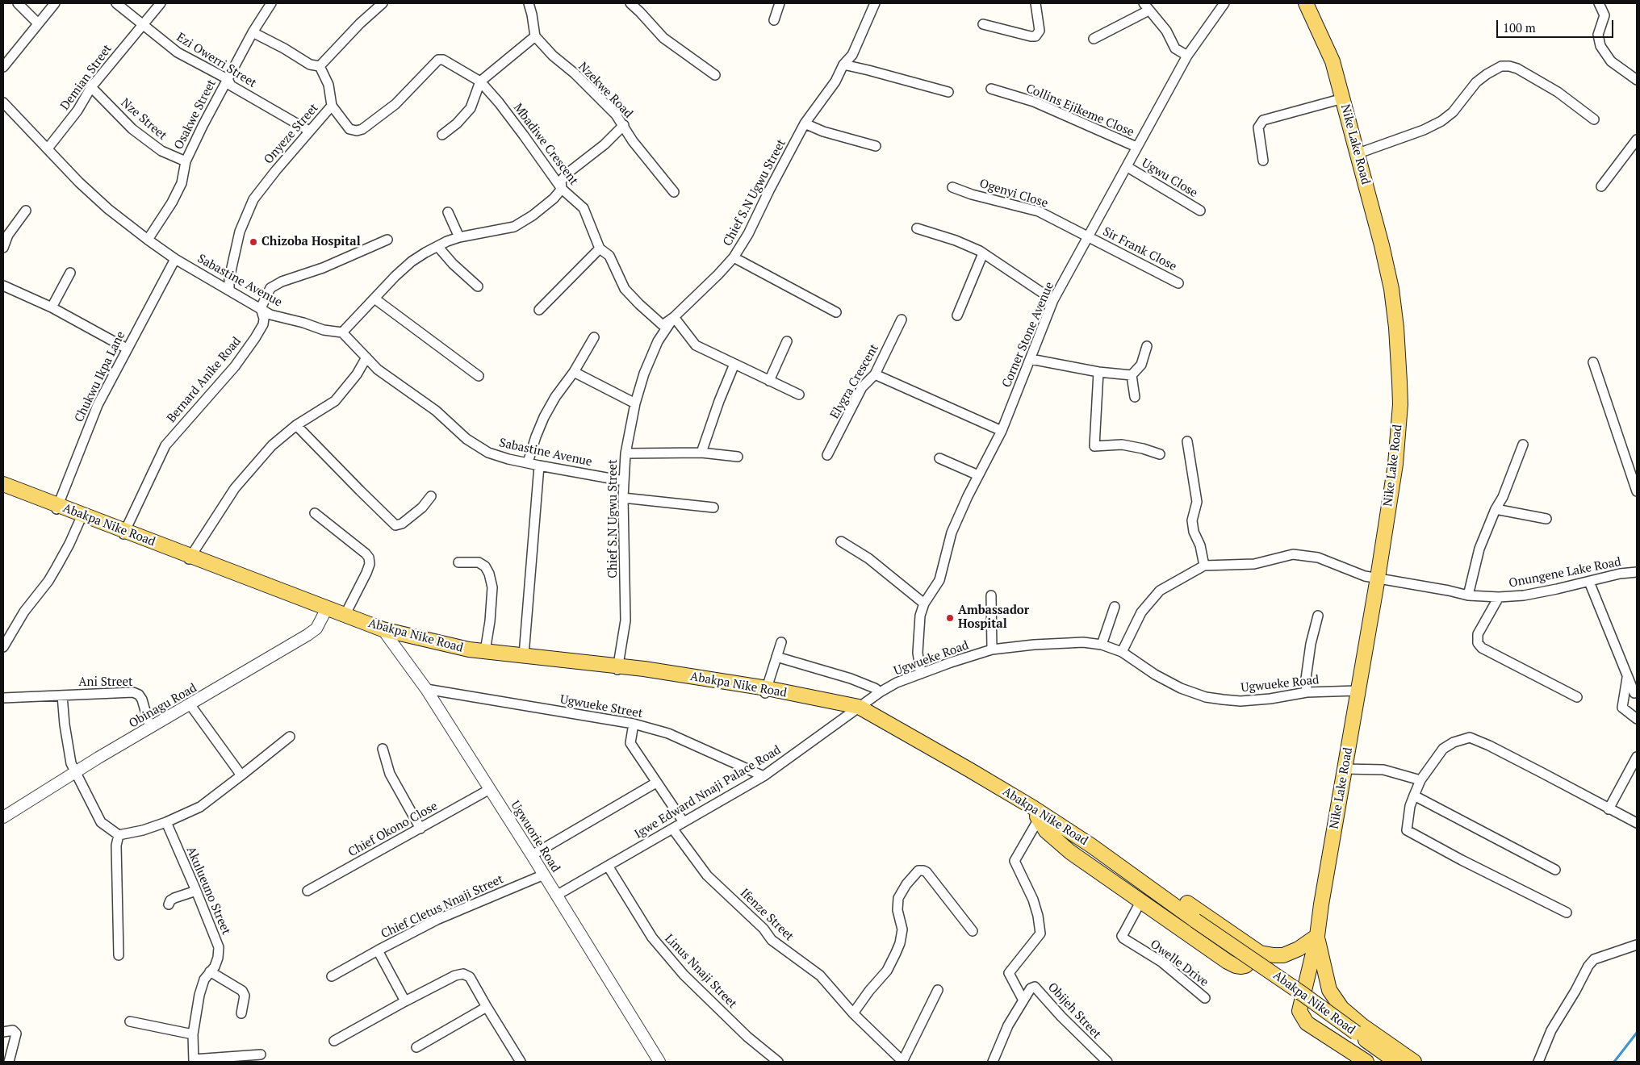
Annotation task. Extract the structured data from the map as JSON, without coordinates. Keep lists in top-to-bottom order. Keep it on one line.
{"streets":{"main road":["Nike Lake Road","Abakpa Nike Road"],"street":["Ezi Owerri Street","Demian Street","Nzekwe Road","Collins Ejikeme Close","Osakwe Street","Nze Street","Onyeze Street","Mbadiwe Crescent","Ugwu Close","Chief S.N Ugwu Street","Ogenyi Close","Sir Frank Close","Sabastine Avenue","Corner Stone Avenue","Chukwu Ikpa Lane","Bernard Anike Road","Elygra Crescent","Onungene Lake Road","Ugwueke Road","Ani Street","Obinagu Road","Ugwueke Street","Igwe Edward Nnaji Palace Road","Chief Okono Close","Ugwuorie Road","Akulueuno Street","Chief Cletus Nnaji Street","Ifenze Street","Owelle Drive","Linus Nnaji Street","Obijeh Street"]},"crossings":[["Ezi Owerri Street","Demian Street"],["Ezi Owerri Street","Osakwe Street"],["Ezi Owerri Street","Onyeze Street"],["Demian Street","Nze Street"],["Demian Street","Sabastine Avenue"],["Collins Ejikeme Close","Corner Stone Avenue"],["Osakwe Street","Nze Street"],["Osakwe Street","Sabastine Avenue"],["Onyeze Street","Mbadiwe Crescent"],["Onyeze Street","Sabastine Avenue"],["Mbadiwe Crescent","Chief S.N Ugwu Street"],["Nike Lake Road","Onungene Lake Road"],["Nike Lake Road","Ugwueke Road"],["Ugwu Close","Corner Stone Avenue"],["Chief S.N Ugwu Street","Sabastine Avenue"],["Chief S.N Ugwu Street","Abakpa Nike Road"],["Ogenyi Close","Sir Frank Close"],["Ogenyi Close","Corner Stone Avenue"],["Sir Frank Close","Corner Stone Avenue"],["Sabastine Avenue","Chukwu Ikpa Lane"],["Sabastine Avenue","Bernard Anike Road"],["Corner Stone Avenue","Ugwueke Road"],["Chukwu Ikpa Lane","Abakpa Nike Road"],["Bernard Anike Road","Abakpa Nike Road"],["Abakpa Nike Road","Ugwueke Road"],["Abakpa Nike Road","Obinagu Road"],["Abakpa Nike Road","Igwe Edward Nnaji Palace Road"],["Abakpa Nike Road","Ugwuorie Road"],["Ugwueke Road","Igwe Edward Nnaji Palace Road"],["Ani Street","Obinagu Road"],["Ugwueke Street","Igwe Edward Nnaji Palace Road"],["Ugwueke Street","Ugwuorie Road"],["Igwe Edward Nnaji Palace Road","Ugwuorie Road"],["Igwe Edward Nnaji Palace Road","Ifenze Street"],["Igwe Edward Nnaji Palace Road","Linus Nnaji Street"],["Chief Okono Close","Ugwuorie Road"],["Ugwuorie Road","Chief Cletus Nnaji Street"]],"places":["Chizoba Hospital","Ambassador Hospital"],"scale_bar":"100 m"}
